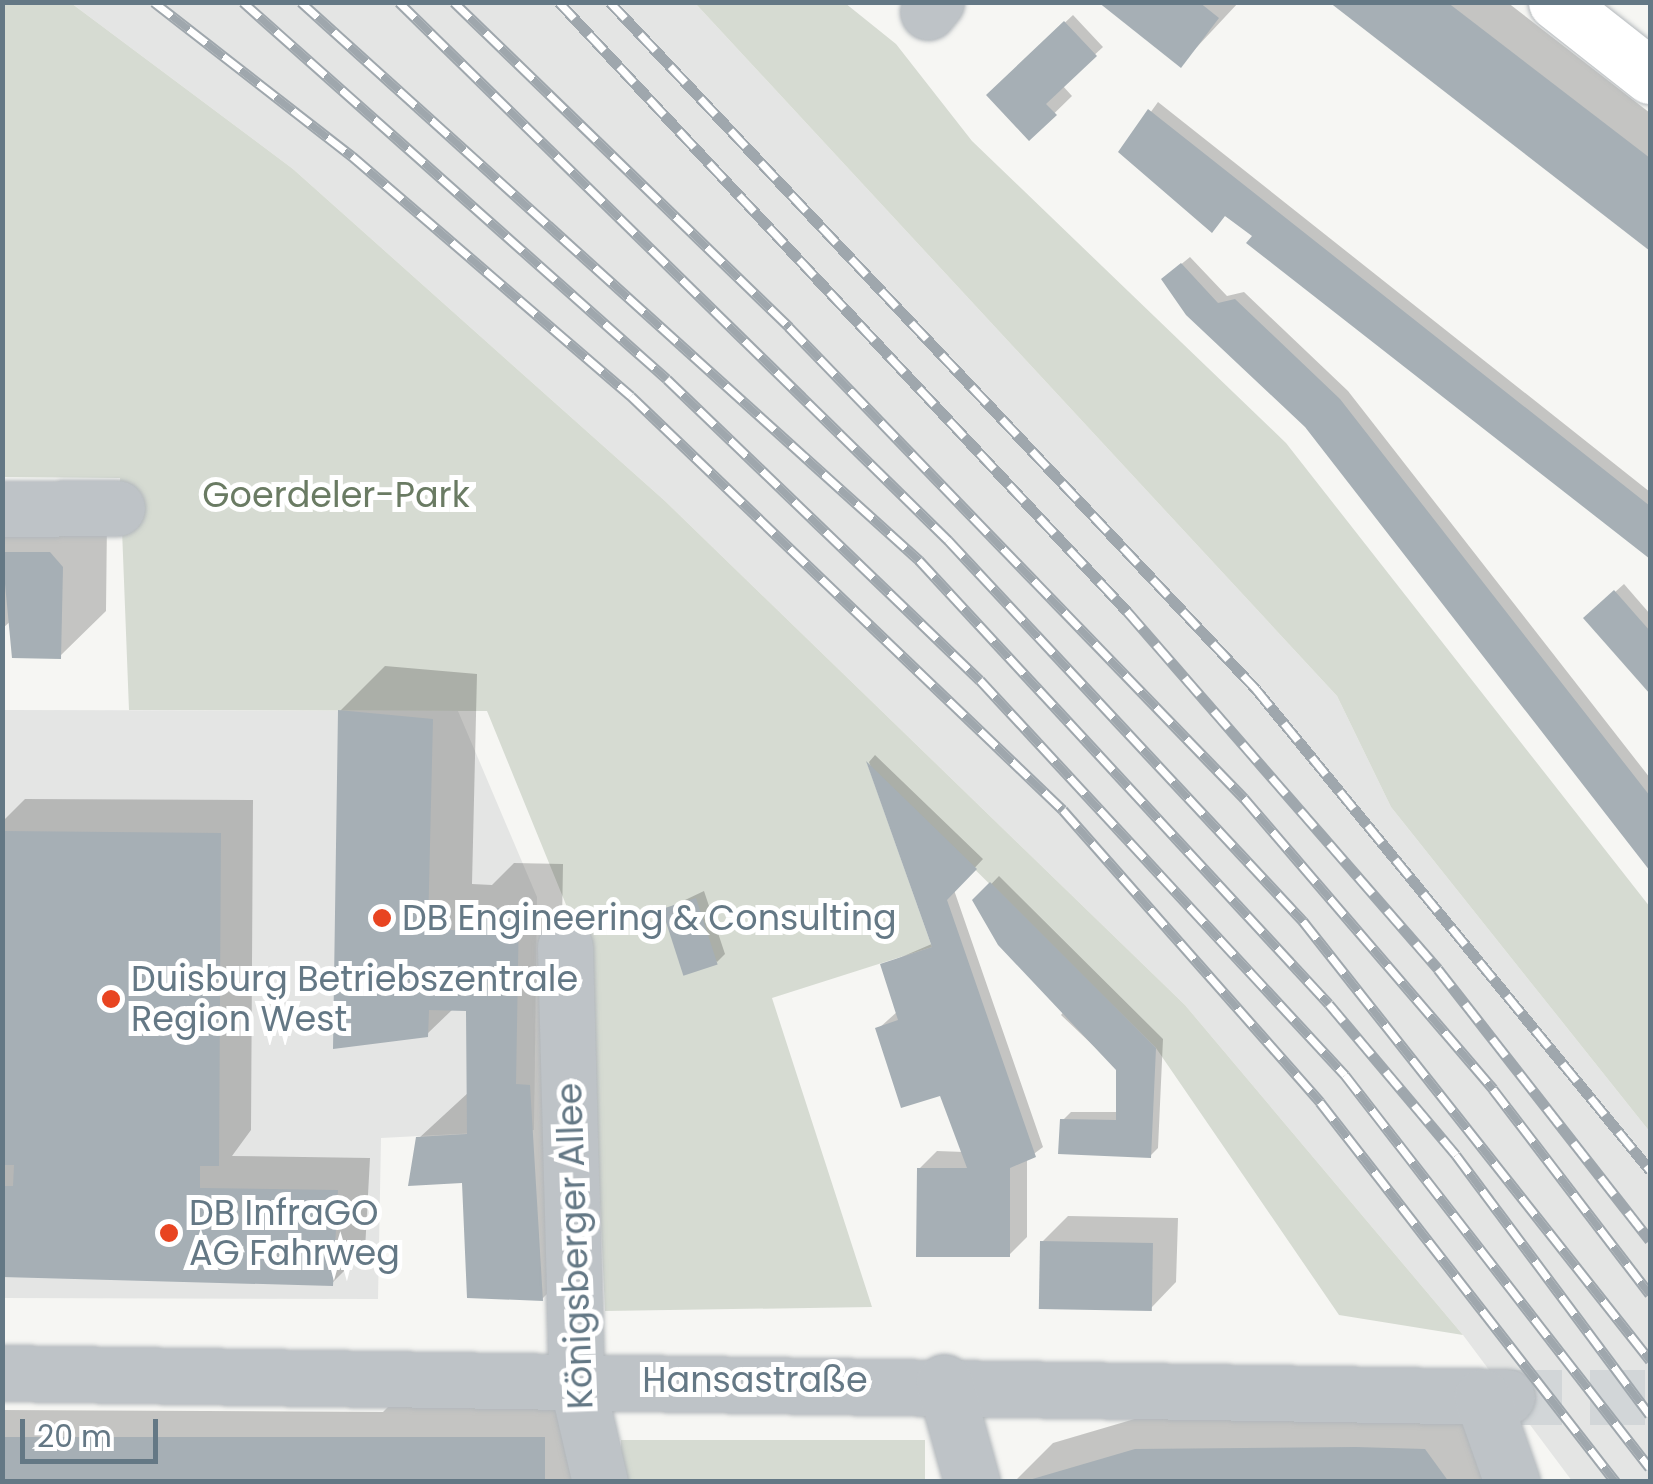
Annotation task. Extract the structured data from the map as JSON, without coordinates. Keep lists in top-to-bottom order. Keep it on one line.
{"streets":{"street":["Königsberger Allee","Hansastraße"]},"crossings":[["Königsberger Allee","Hansastraße"]],"parks":["Goerdeler-Park"],"places":["DB Engineering & Consulting","Duisburg Betriebszentrale Region West","DB InfraGO AG Fahrweg"],"scale_bar":"20 m"}
